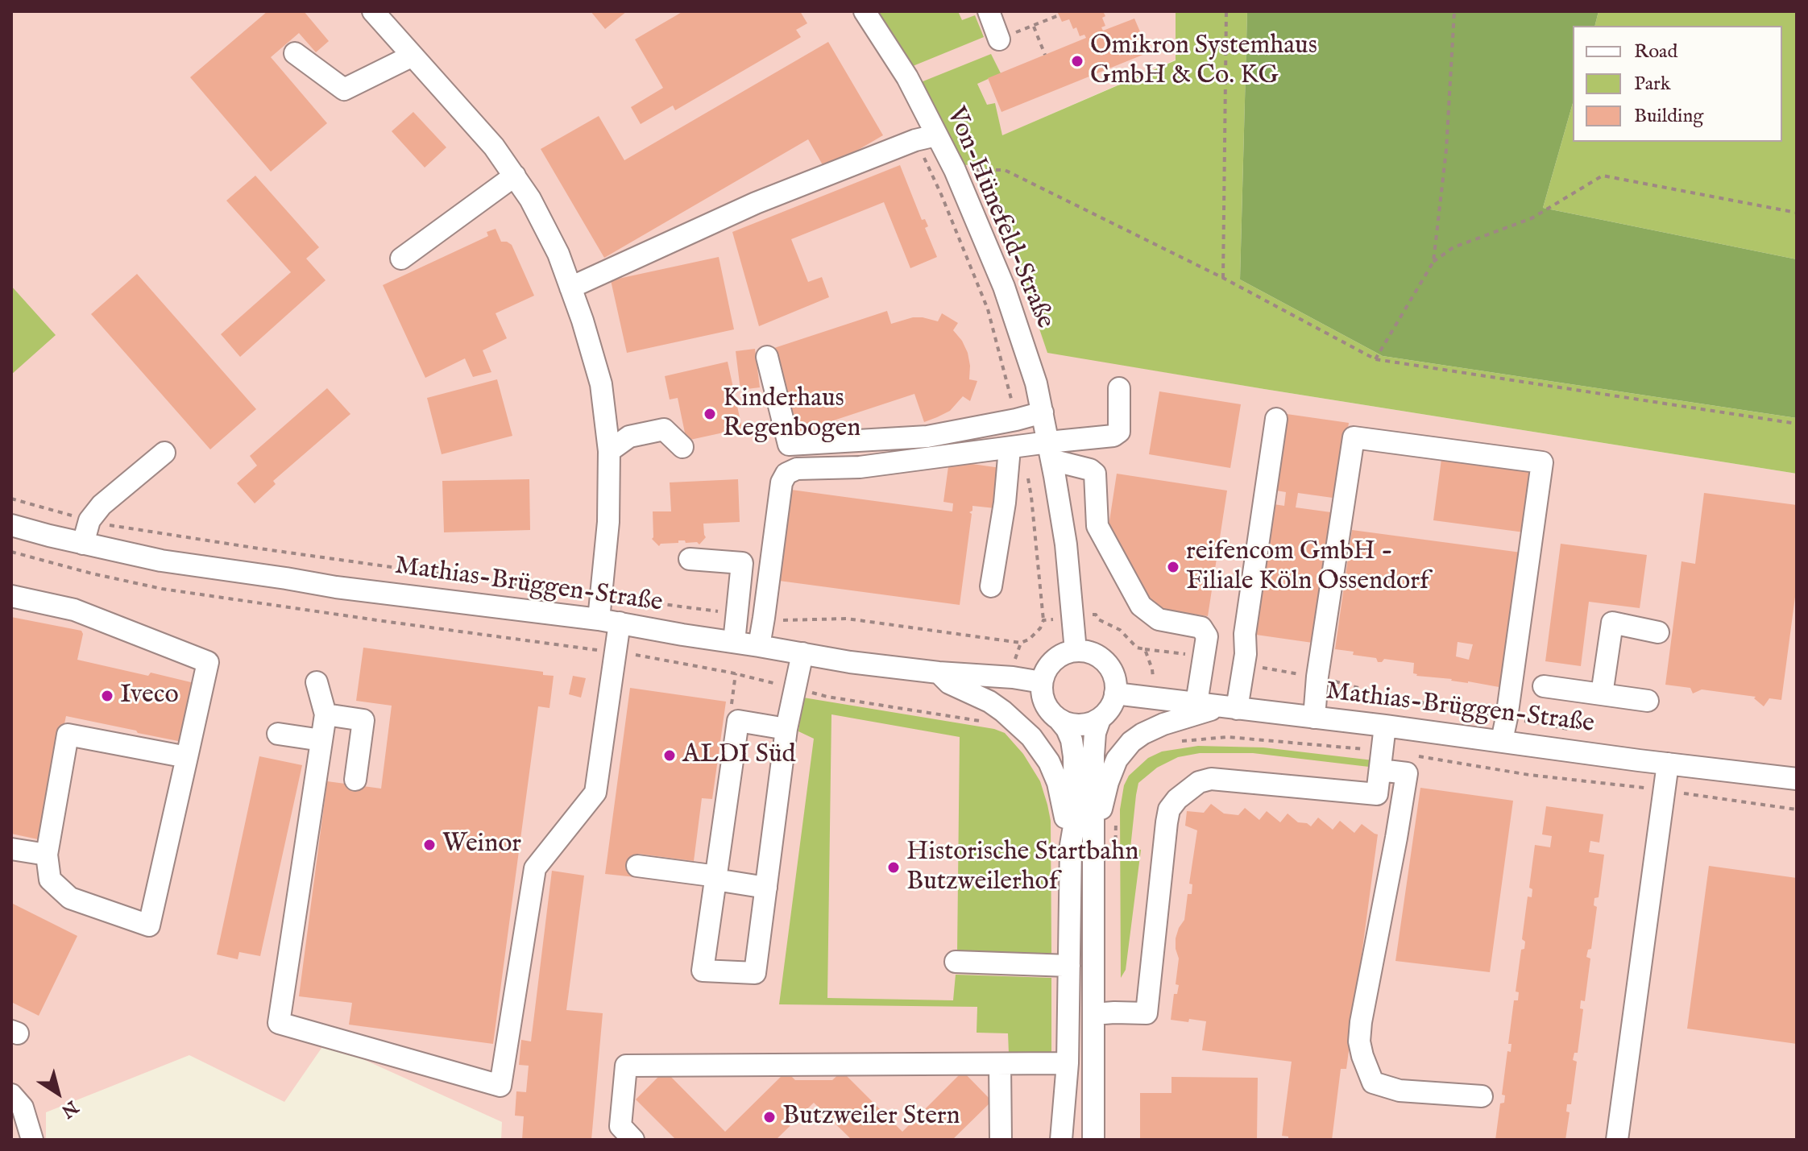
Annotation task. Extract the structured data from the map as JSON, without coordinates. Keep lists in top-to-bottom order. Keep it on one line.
{"streets":{"street":["Von-Hünefeld-Straße","Mathias-Brüggen-Straße"]},"crossings":[["Von-Hünefeld-Straße","Mathias-Brüggen-Straße"]],"places":["Omikron Systemhaus GmbH & Co. KG","Kinderhaus Regenbogen","reifencom GmbH - Filiale Köln Ossendorf","Iveco","ALDI Süd","Weinor","Historische Startbahn Butzweilerhof","Butzweiler Stern"],"legend":["Road","Park","Building"],"north":"bottom right"}
